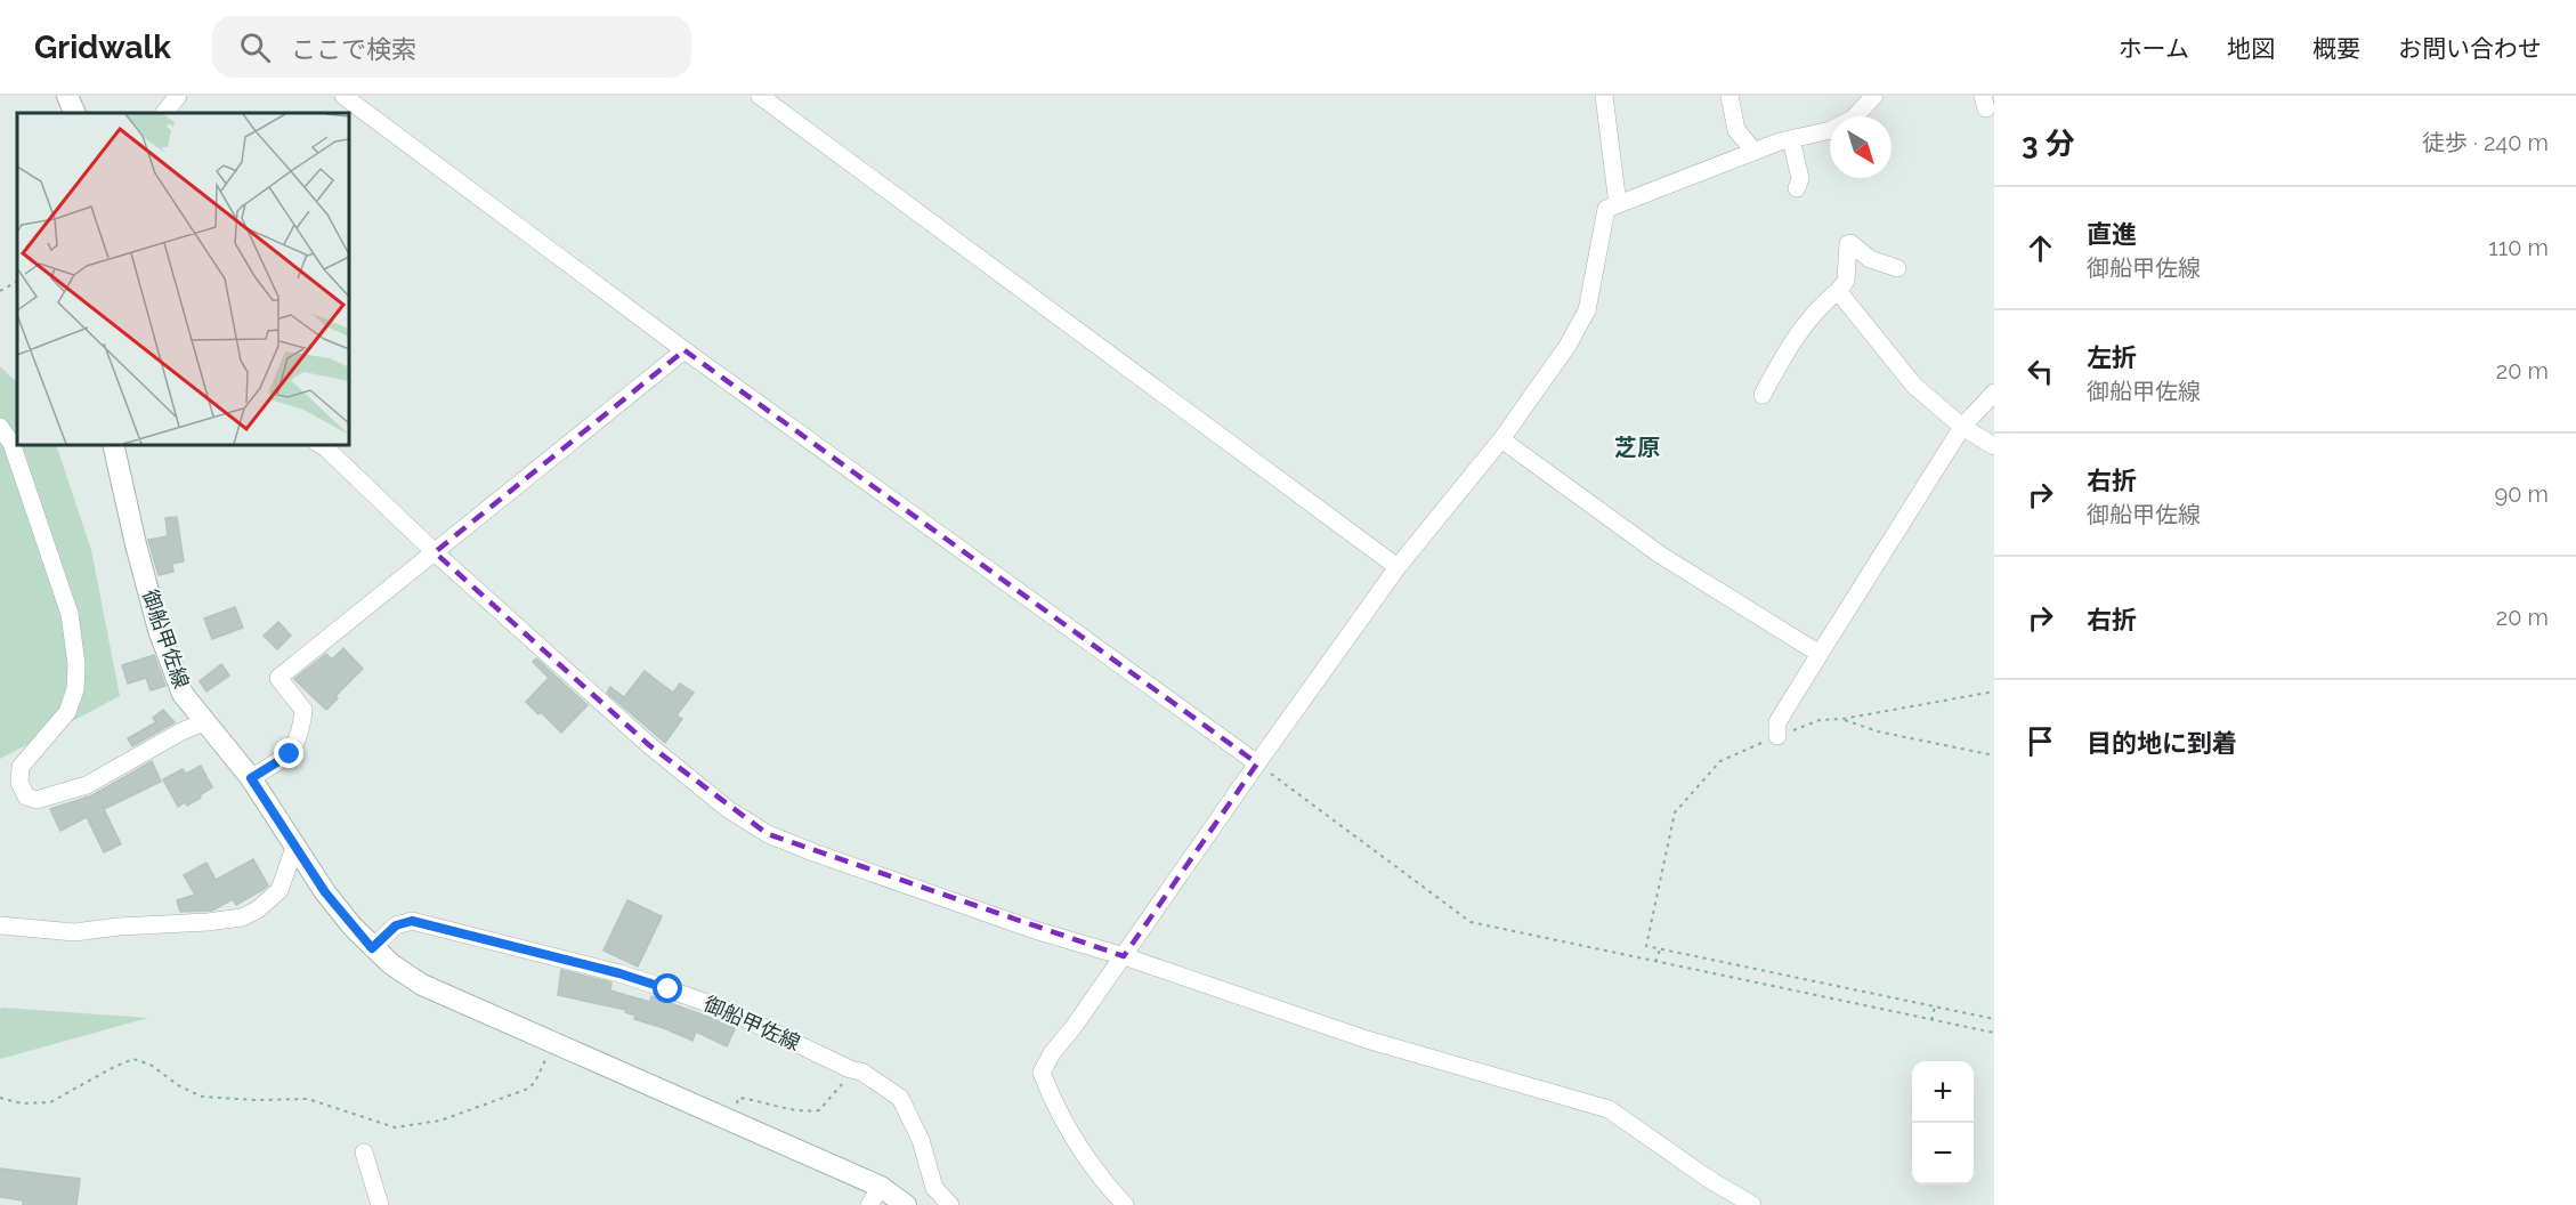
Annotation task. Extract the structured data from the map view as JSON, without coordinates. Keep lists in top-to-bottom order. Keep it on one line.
{"streets":{"main road":["御船甲佐線"]},"districts":["芝原"],"north":"bottom right","page":{"header":"Gridwalk","search":"ここで検索","nav":["ホーム","地図","概要","お問い合わせ"],"heading":["3 分","徒歩 · 240 m"],"list":[["直進","御船甲佐線","110 m"],["左折","御船甲佐線","20 m"],["右折","御船甲佐線","90 m"],["右折","20 m"],"目的地に到着"],"map_buttons":["+","−"]}}
